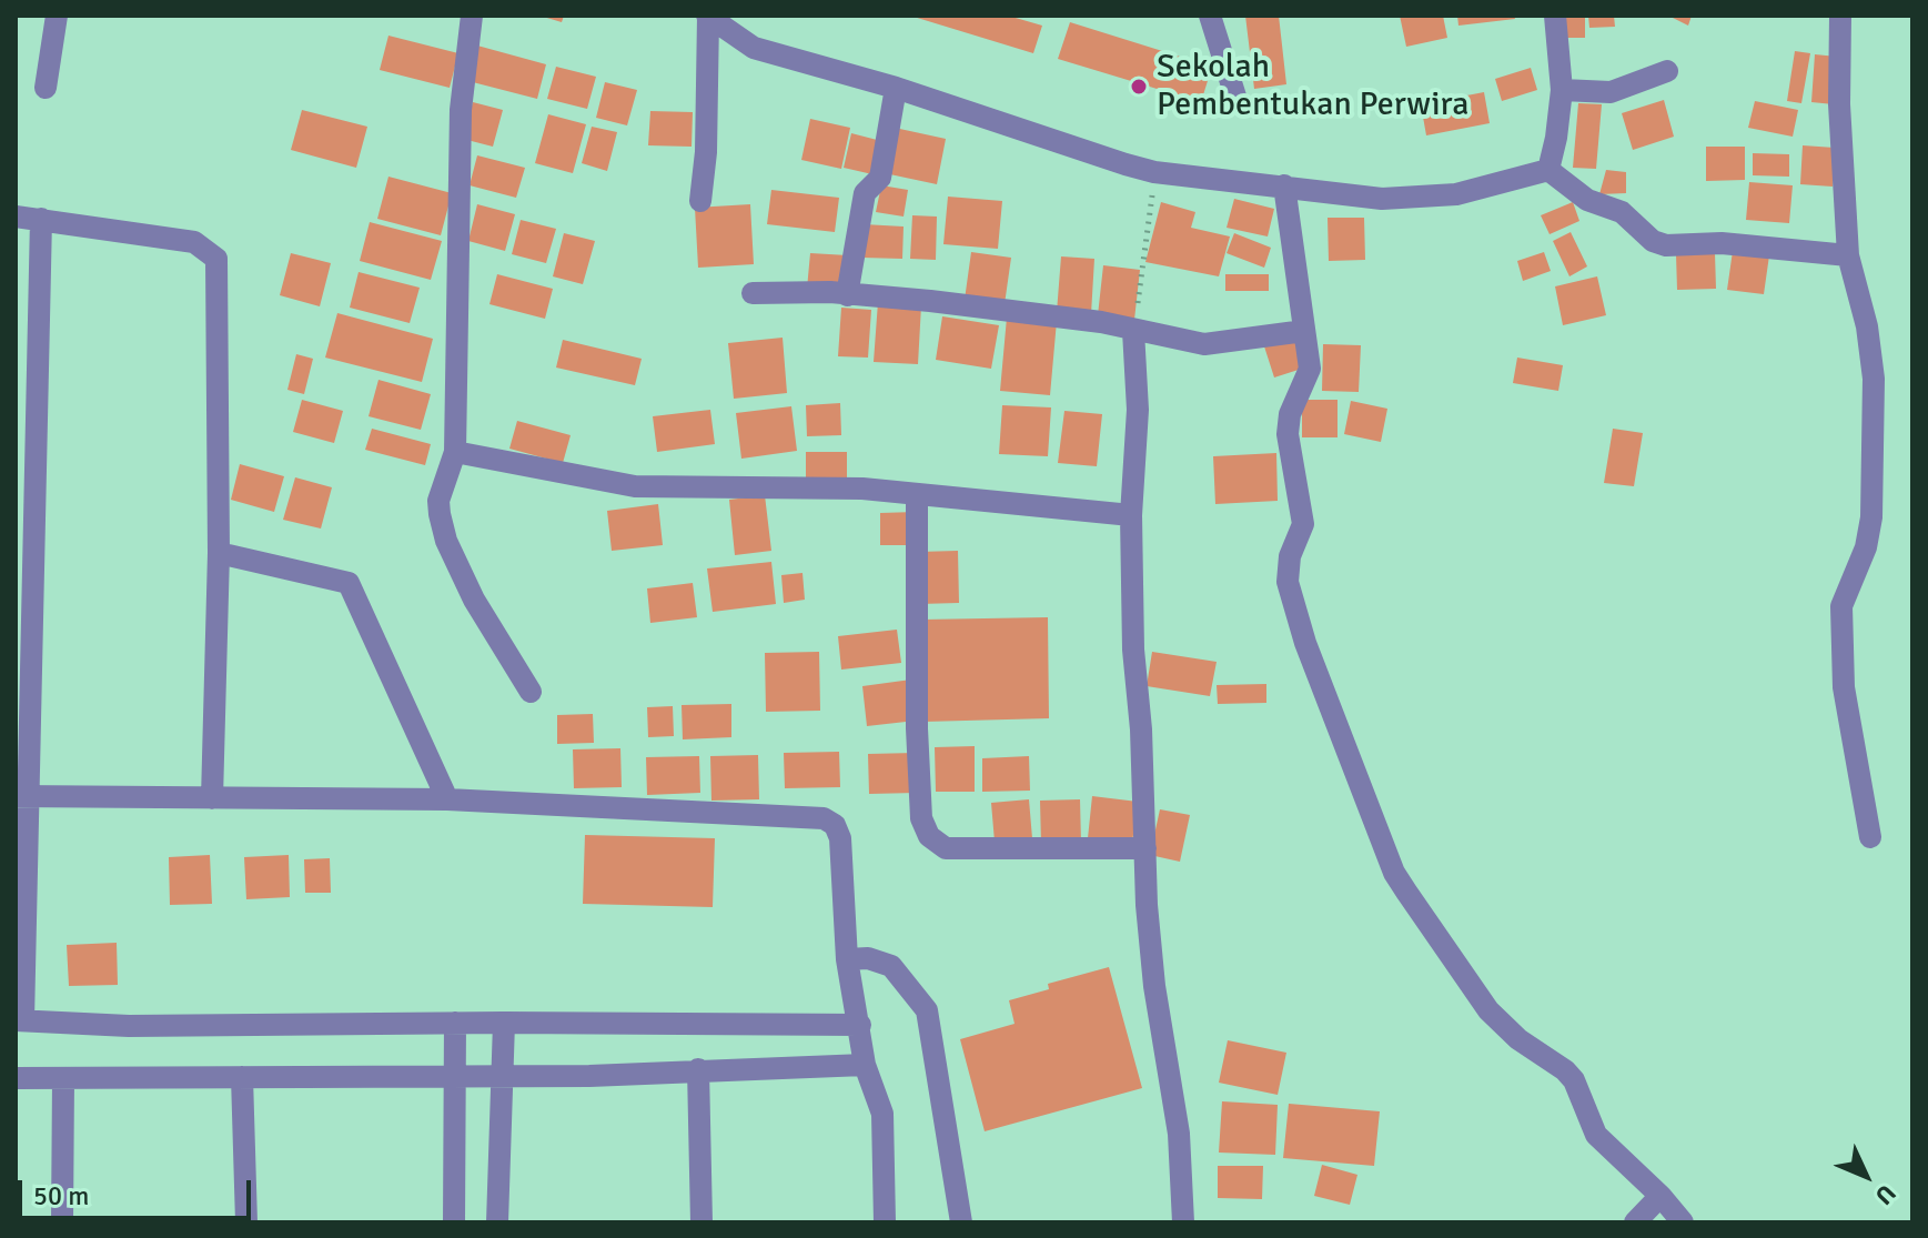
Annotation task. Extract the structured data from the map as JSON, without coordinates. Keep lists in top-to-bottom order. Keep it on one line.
{"places":["Sekolah Pembentukan Perwira"],"scale_bar":"50 m","north":"bottom right"}
